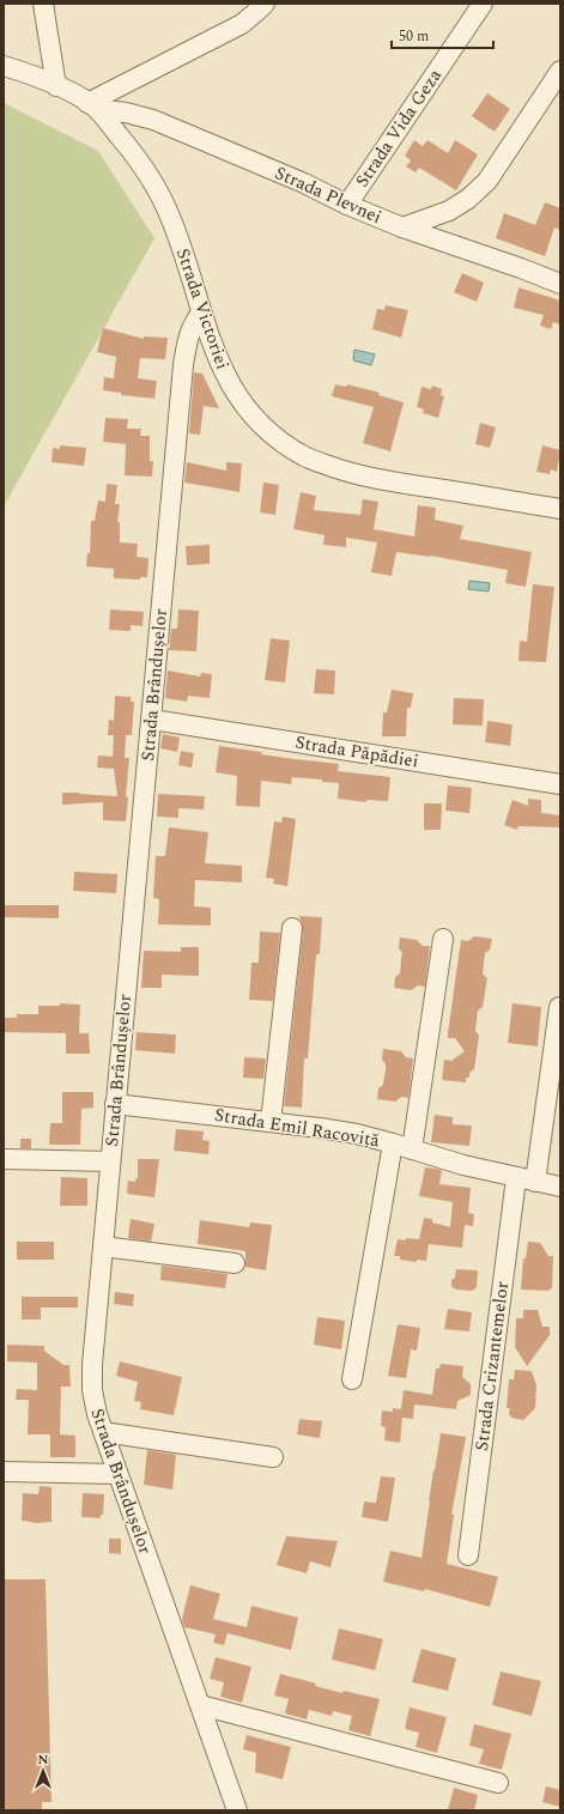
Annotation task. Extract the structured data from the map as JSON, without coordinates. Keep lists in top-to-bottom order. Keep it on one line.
{"streets":{"street":["Strada Vida Geza","Strada Plevnei","Strada Victoriei","Strada Brândușelor","Strada Păpădiei","Strada Emil Racoviță","Strada Crizantemelor"]},"crossings":[["Strada Vida Geza","Strada Plevnei"],["Strada Plevnei","Strada Victoriei"],["Strada Victoriei","Strada Brândușelor"],["Strada Brândușelor","Strada Păpădiei"],["Strada Brândușelor","Strada Emil Racoviță"],["Strada Emil Racoviță","Strada Crizantemelor"]],"scale_bar":"50 m","north":"top"}
